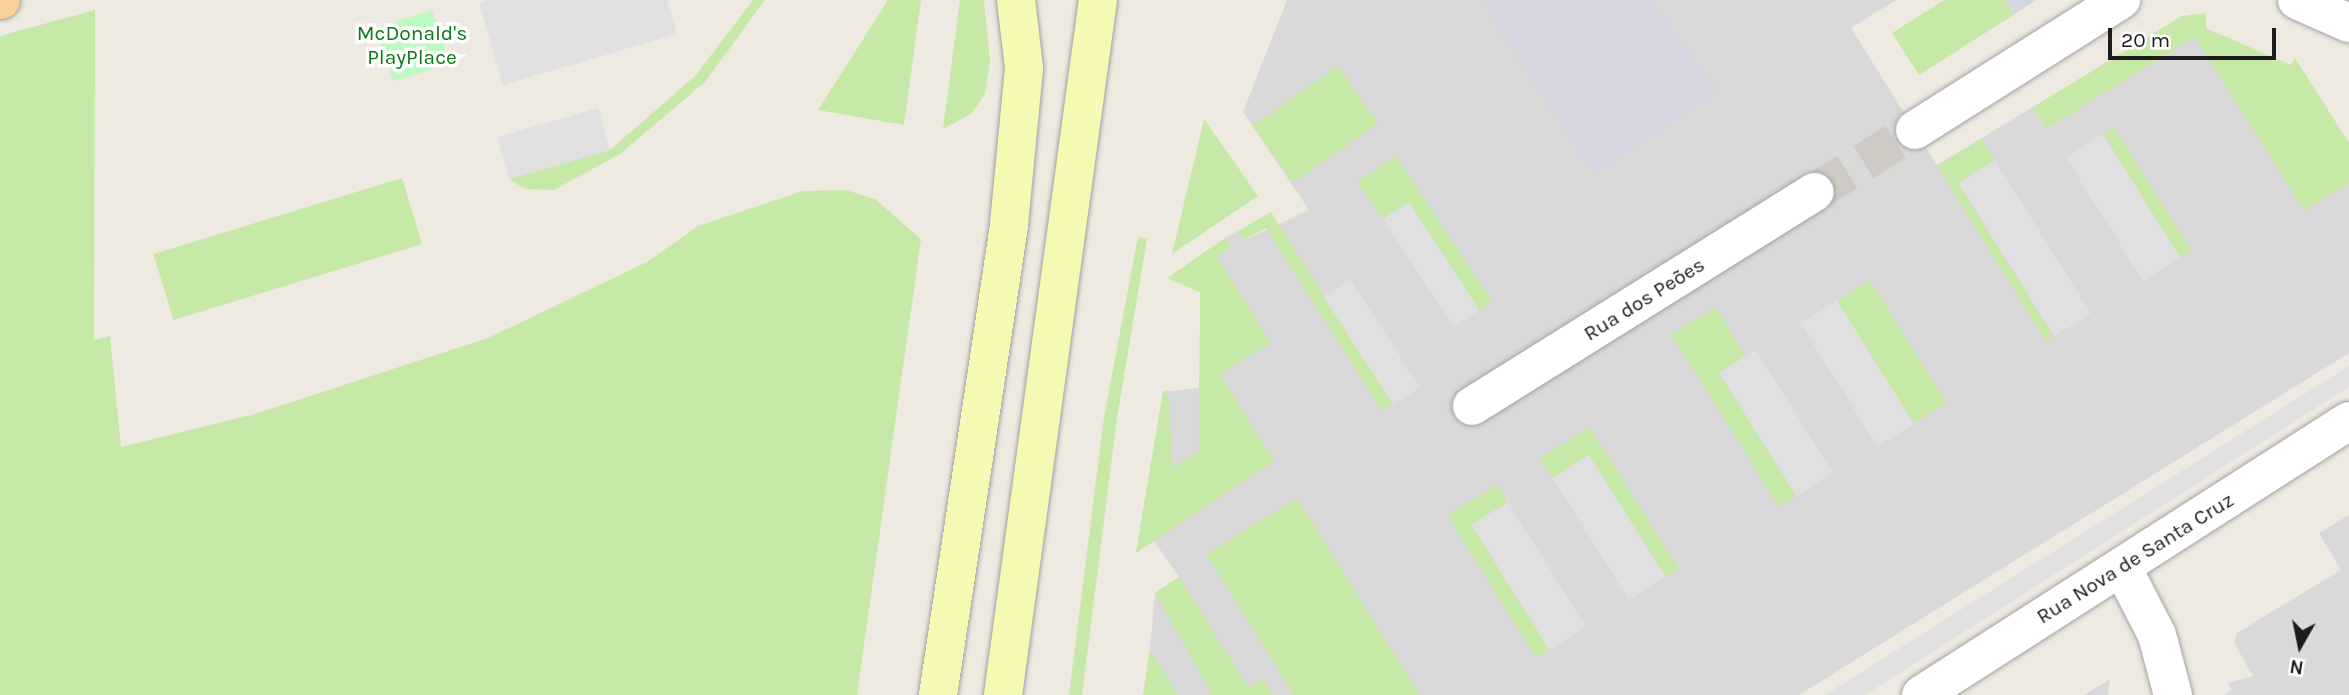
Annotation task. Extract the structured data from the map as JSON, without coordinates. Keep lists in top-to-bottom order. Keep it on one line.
{"streets":{"street":["Rua dos Peões","Rua Nova de Santa Cruz"]},"parks":["McDonald's PlayPlace"],"scale_bar":"20 m","north":"bottom"}
